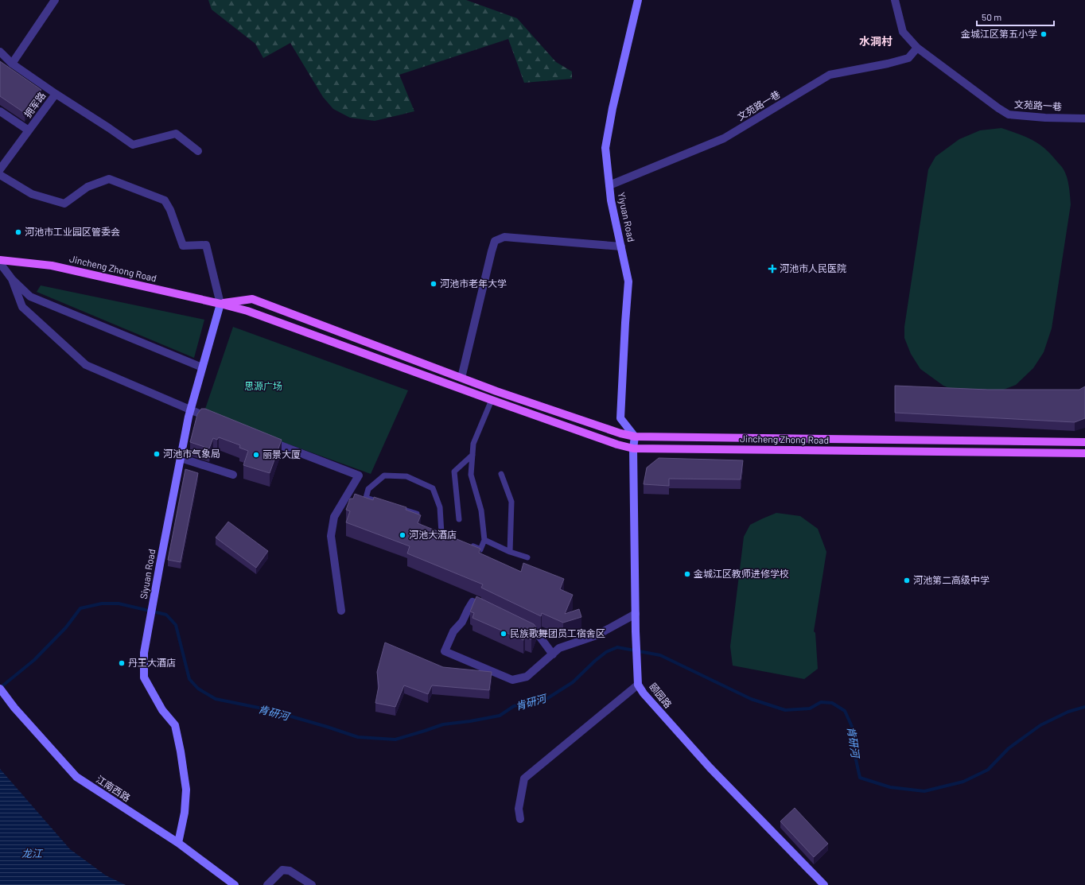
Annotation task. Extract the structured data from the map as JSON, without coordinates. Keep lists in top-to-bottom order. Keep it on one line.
{"streets":{"main road":["Jincheng Zhong Road"],"street":["拥军路","文苑路一巷","Yiyuan Road","Siyuan Road","颐园路","江南西路"]},"crossings":[["文苑路一巷","Yiyuan Road"],["Yiyuan Road","Jincheng Zhong Road"],["Yiyuan Road","颐园路"],["Jincheng Zhong Road","Siyuan Road"],["Jincheng Zhong Road","颐园路"],["Siyuan Road","江南西路"]],"districts":["水洞村"],"water":["肯研河","龙江"],"parks":["思源广场"],"places":{"other":["金城江区第五小学","河池市工业园区管委会","河池市老年大学","河池市气象局","丽景大厦","河池大酒店","金城江区教师进修学校","河池第二高级中学","民族歌舞团员工宿舍区","丹王大酒店"],"health":["河池市人民医院"]},"scale_bar":"50 m"}
